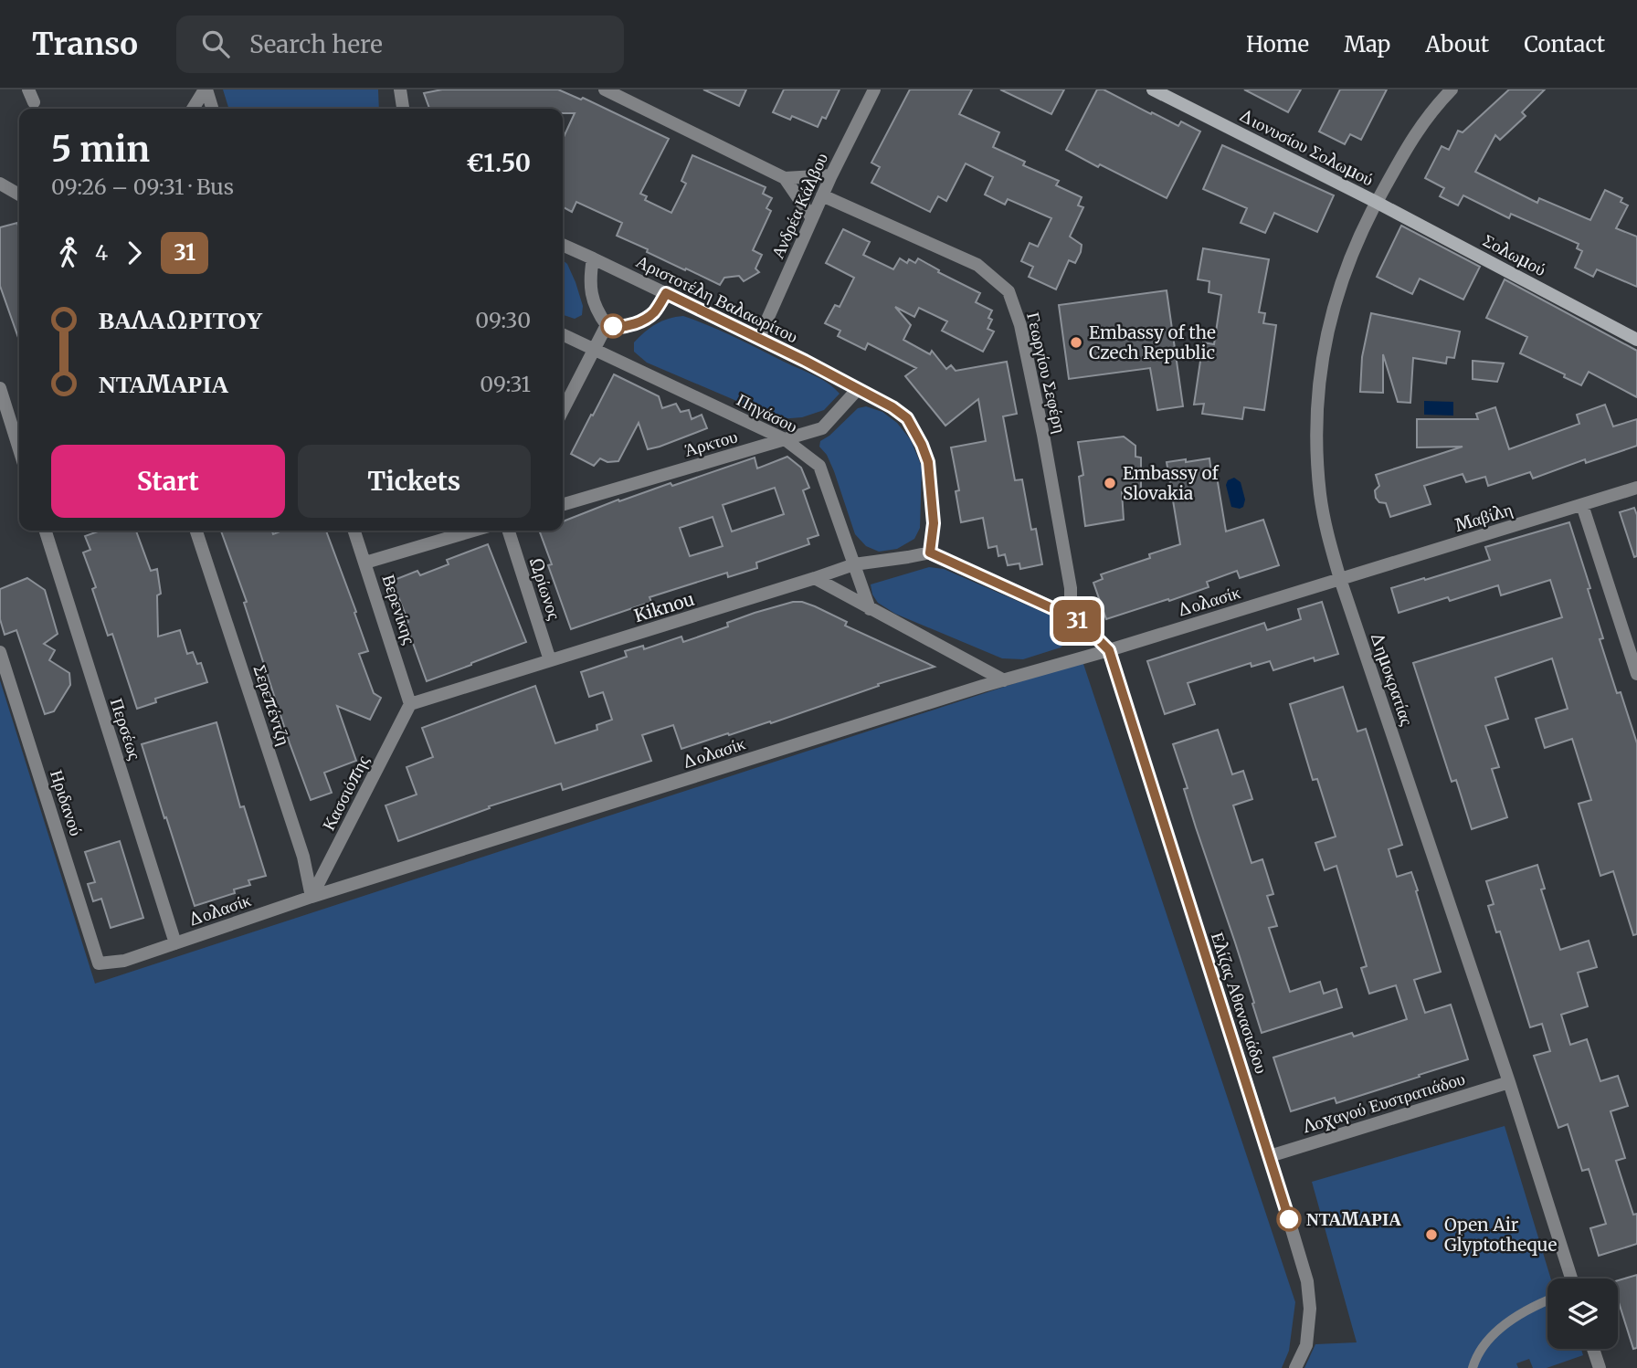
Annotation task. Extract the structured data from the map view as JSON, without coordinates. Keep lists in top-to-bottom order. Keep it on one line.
{"streets":{"street":["Διονυσίου Σολωμού","Ανδρέα Κάλβου","Σολωμού","Αριστοτέλη Βαλαωρίτου","Γεωργίου Σεφέρη","Πηγάσου","Άρκτου","Μαβίλη","Ωρίωνος","Δολασίκ","Kiknou","Βερενίκης","Δημοκρατίας","Σερεπέντζη","Περσέως","Κασσιόπης","Ηριδανού","Ελίζας Αθανασιάδου","Λοχαγού Ευστρατιάδου"]},"crossings":[["Διονυσίου Σολωμού","Σολωμού"],["Διονυσίου Σολωμού","Δημοκρατίας"],["Ανδρέα Κάλβου","Αριστοτέλη Βαλαωρίτου"],["Ανδρέα Κάλβου","Γεωργίου Σεφέρη"],["Σολωμού","Δημοκρατίας"],["Αριστοτέλη Βαλαωρίτου","Άρκτου"],["Αριστοτέλη Βαλαωρίτου","Kiknou"],["Πηγάσου","Άρκτου"],["Πηγάσου","Kiknou"],["Μαβίλη","Δολασίκ"],["Μαβίλη","Δημοκρατίας"],["Ωρίωνος","Kiknou"],["Δολασίκ","Δημοκρατίας"],["Δολασίκ","Σερεπέντζη"],["Δολασίκ","Περσέως"],["Δολασίκ","Κασσιόπης"],["Δολασίκ","Ηριδανού"],["Δολασίκ","Ελίζας Αθανασιάδου"],["Kiknou","Βερενίκης"],["Kiknou","Κασσιόπης"],["Βερενίκης","Κασσιόπης"],["Δημοκρατίας","Λοχαγού Ευστρατιάδου"],["Σερεπέντζη","Κασσιόπης"],["Ελίζας Αθανασιάδου","Λοχαγού Ευστρατιάδου"]],"places":["Embassy of the Czech Republic","Embassy of Slovakia","ΝΤΑΜΑΡΙΑ","Open Air Glyptotheque"],"lines":["bus line 31"],"page":{"header":"Transo","search":"Search here","nav":["Home","Map","About","Contact"],"on_map":"31","heading":["5 min","09:26 – 09:31 · Bus","€1.50"],"legs":["4","31"],"list":[{"name":"ΒΑΛΑΩΡΙΤΟΥ","value":"09:30"},{"name":"ΝΤΑΜΑΡΙΑ","value":"09:31"}],"buttons":["Start","Tickets"]}}
